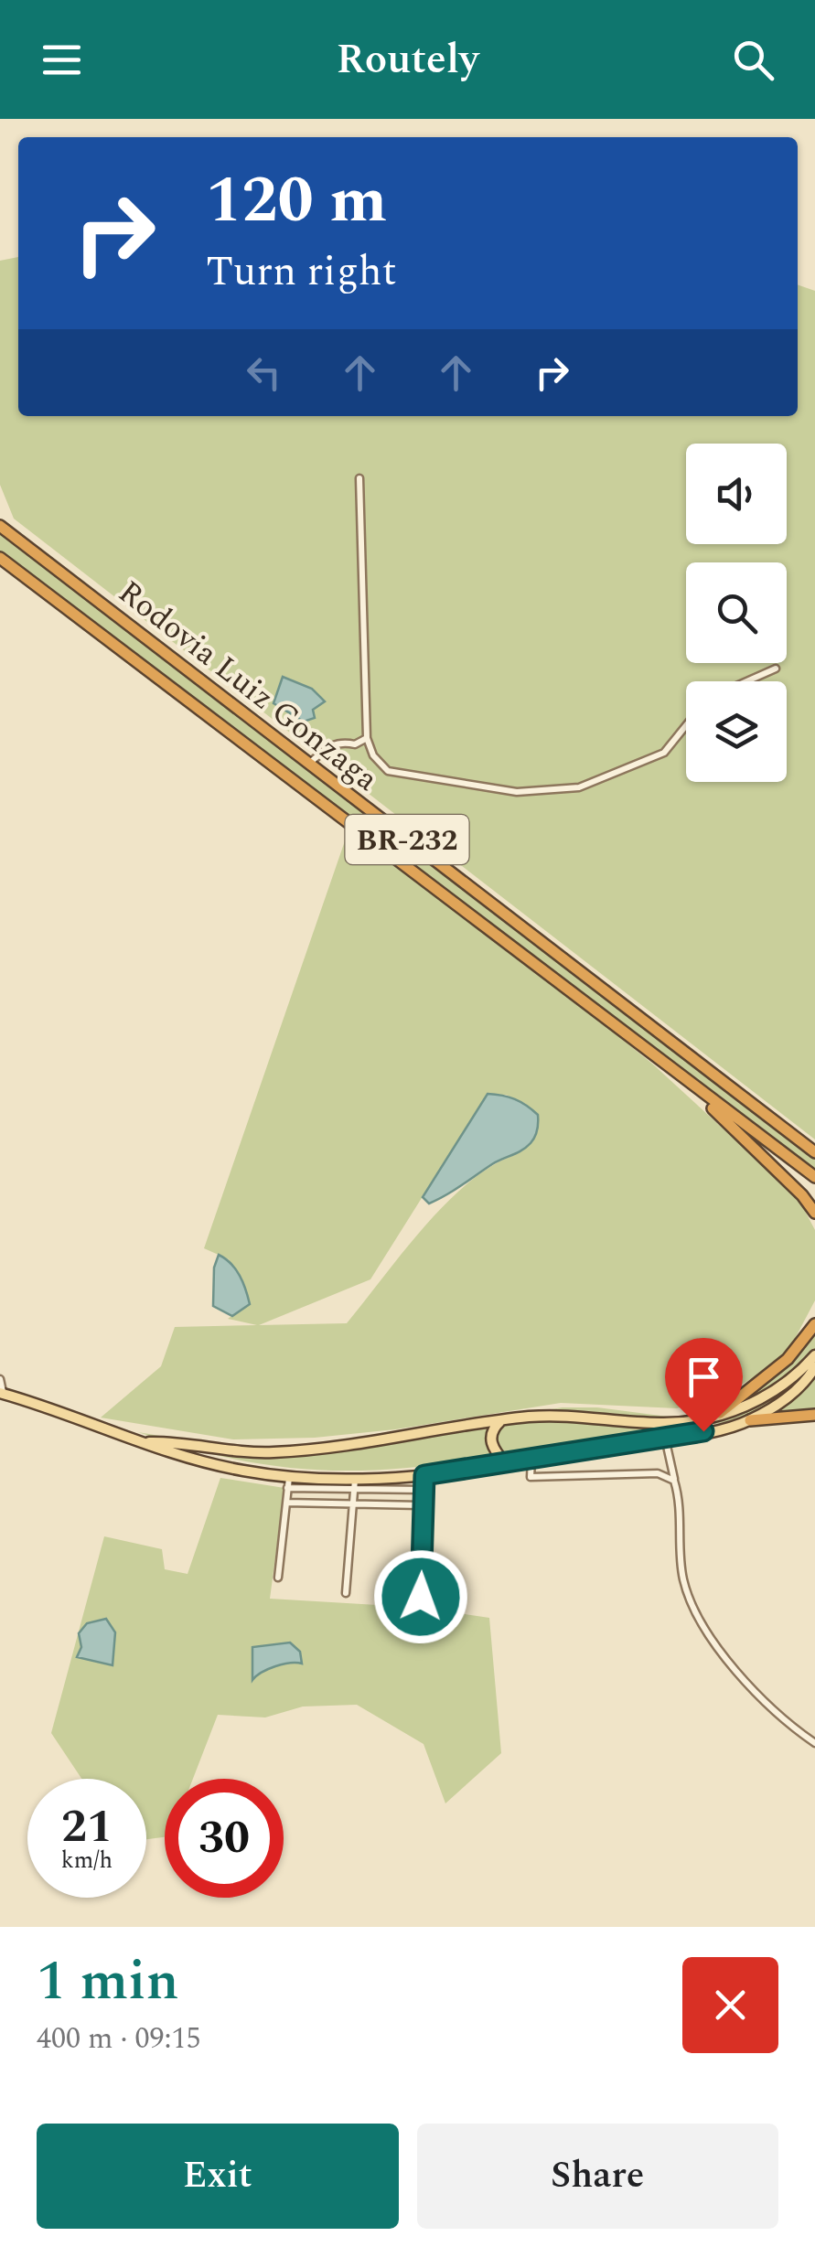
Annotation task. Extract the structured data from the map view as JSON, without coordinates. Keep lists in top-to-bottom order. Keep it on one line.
{"streets":{"highway":["Rodovia Luiz Gonzaga","BR-232"]},"page":{"header":"Routely","turn":["120 m","Turn right"],"speed":"21 km/h","limit":"30","heading":["1 min","400 m · 09:15"],"buttons":["Exit","Share"]}}
